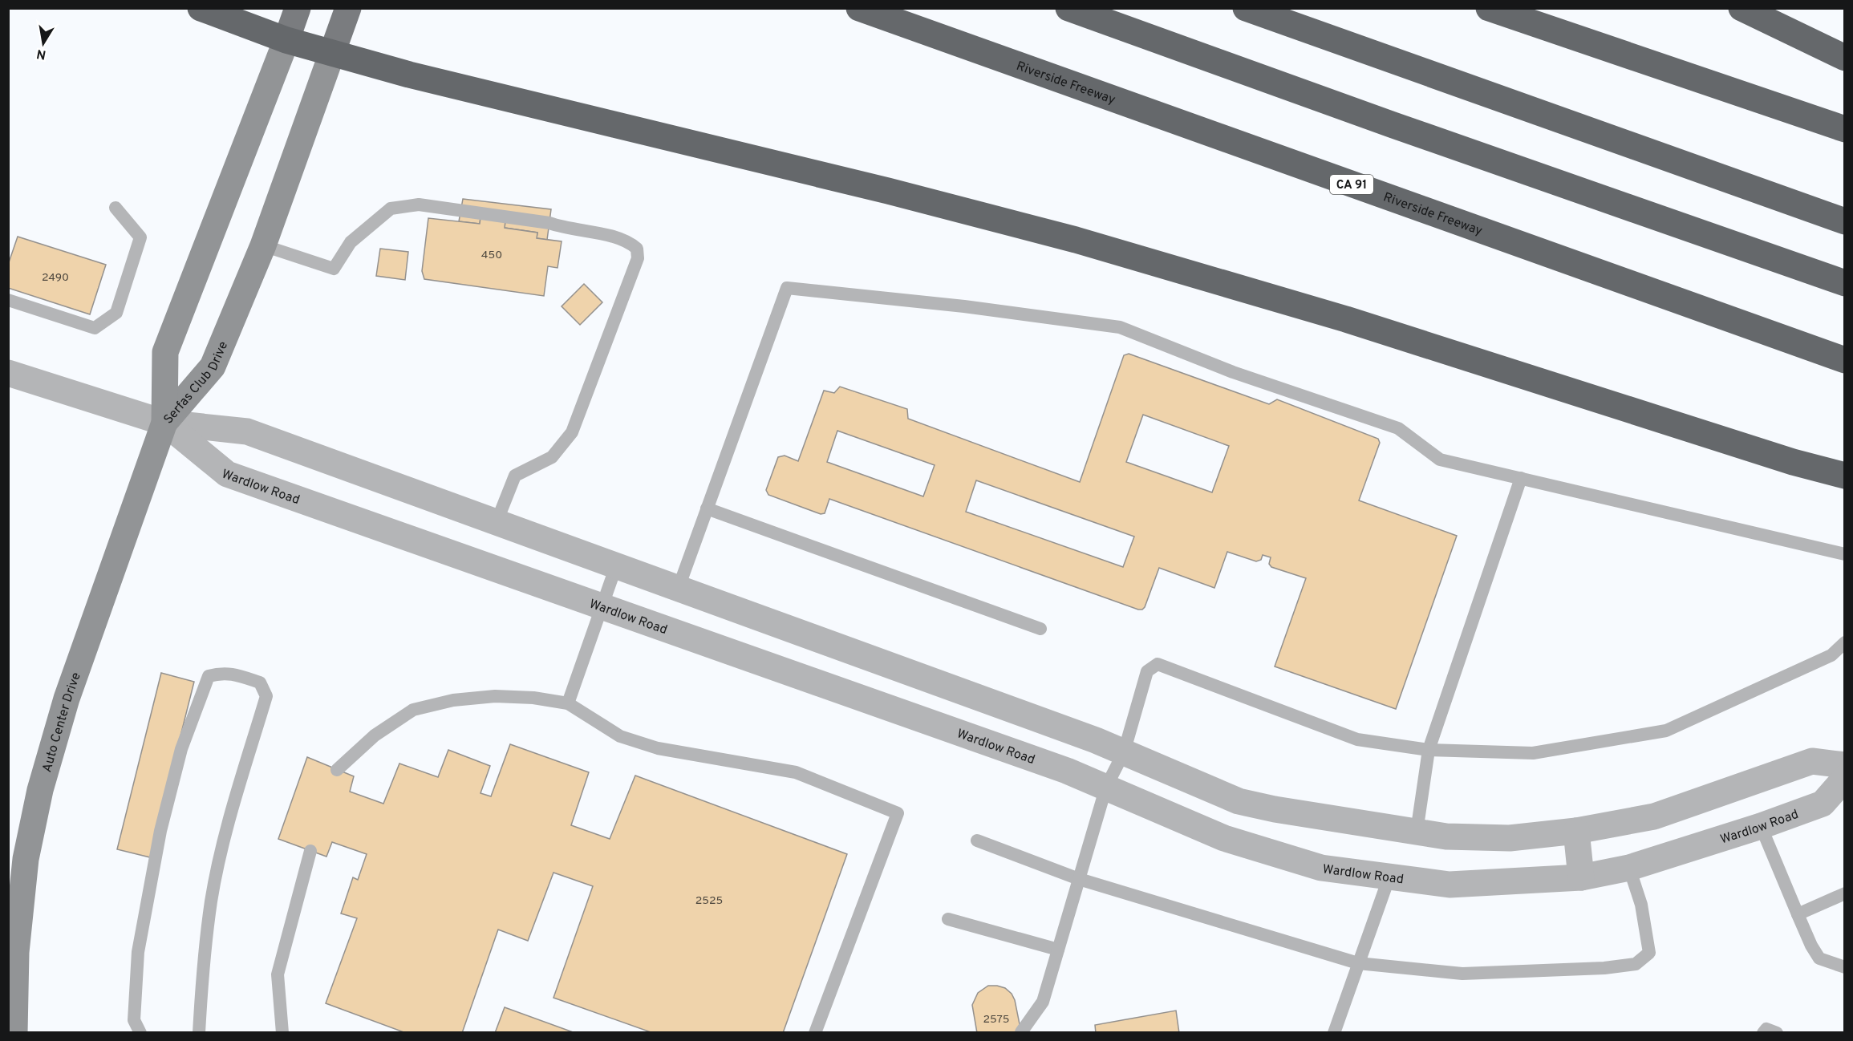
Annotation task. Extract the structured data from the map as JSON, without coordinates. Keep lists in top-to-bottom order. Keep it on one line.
{"streets":{"highway":["Riverside Freeway","CA 91"],"main road":["Serfas Club Drive","Auto Center Drive"],"street":["Wardlow Road"]},"crossings":[["Serfas Club Drive","Wardlow Road"],["Serfas Club Drive","Auto Center Drive"],["Wardlow Road","Auto Center Drive"]],"house_numbers":["450","2490","2525","2575"],"north":"bottom"}
